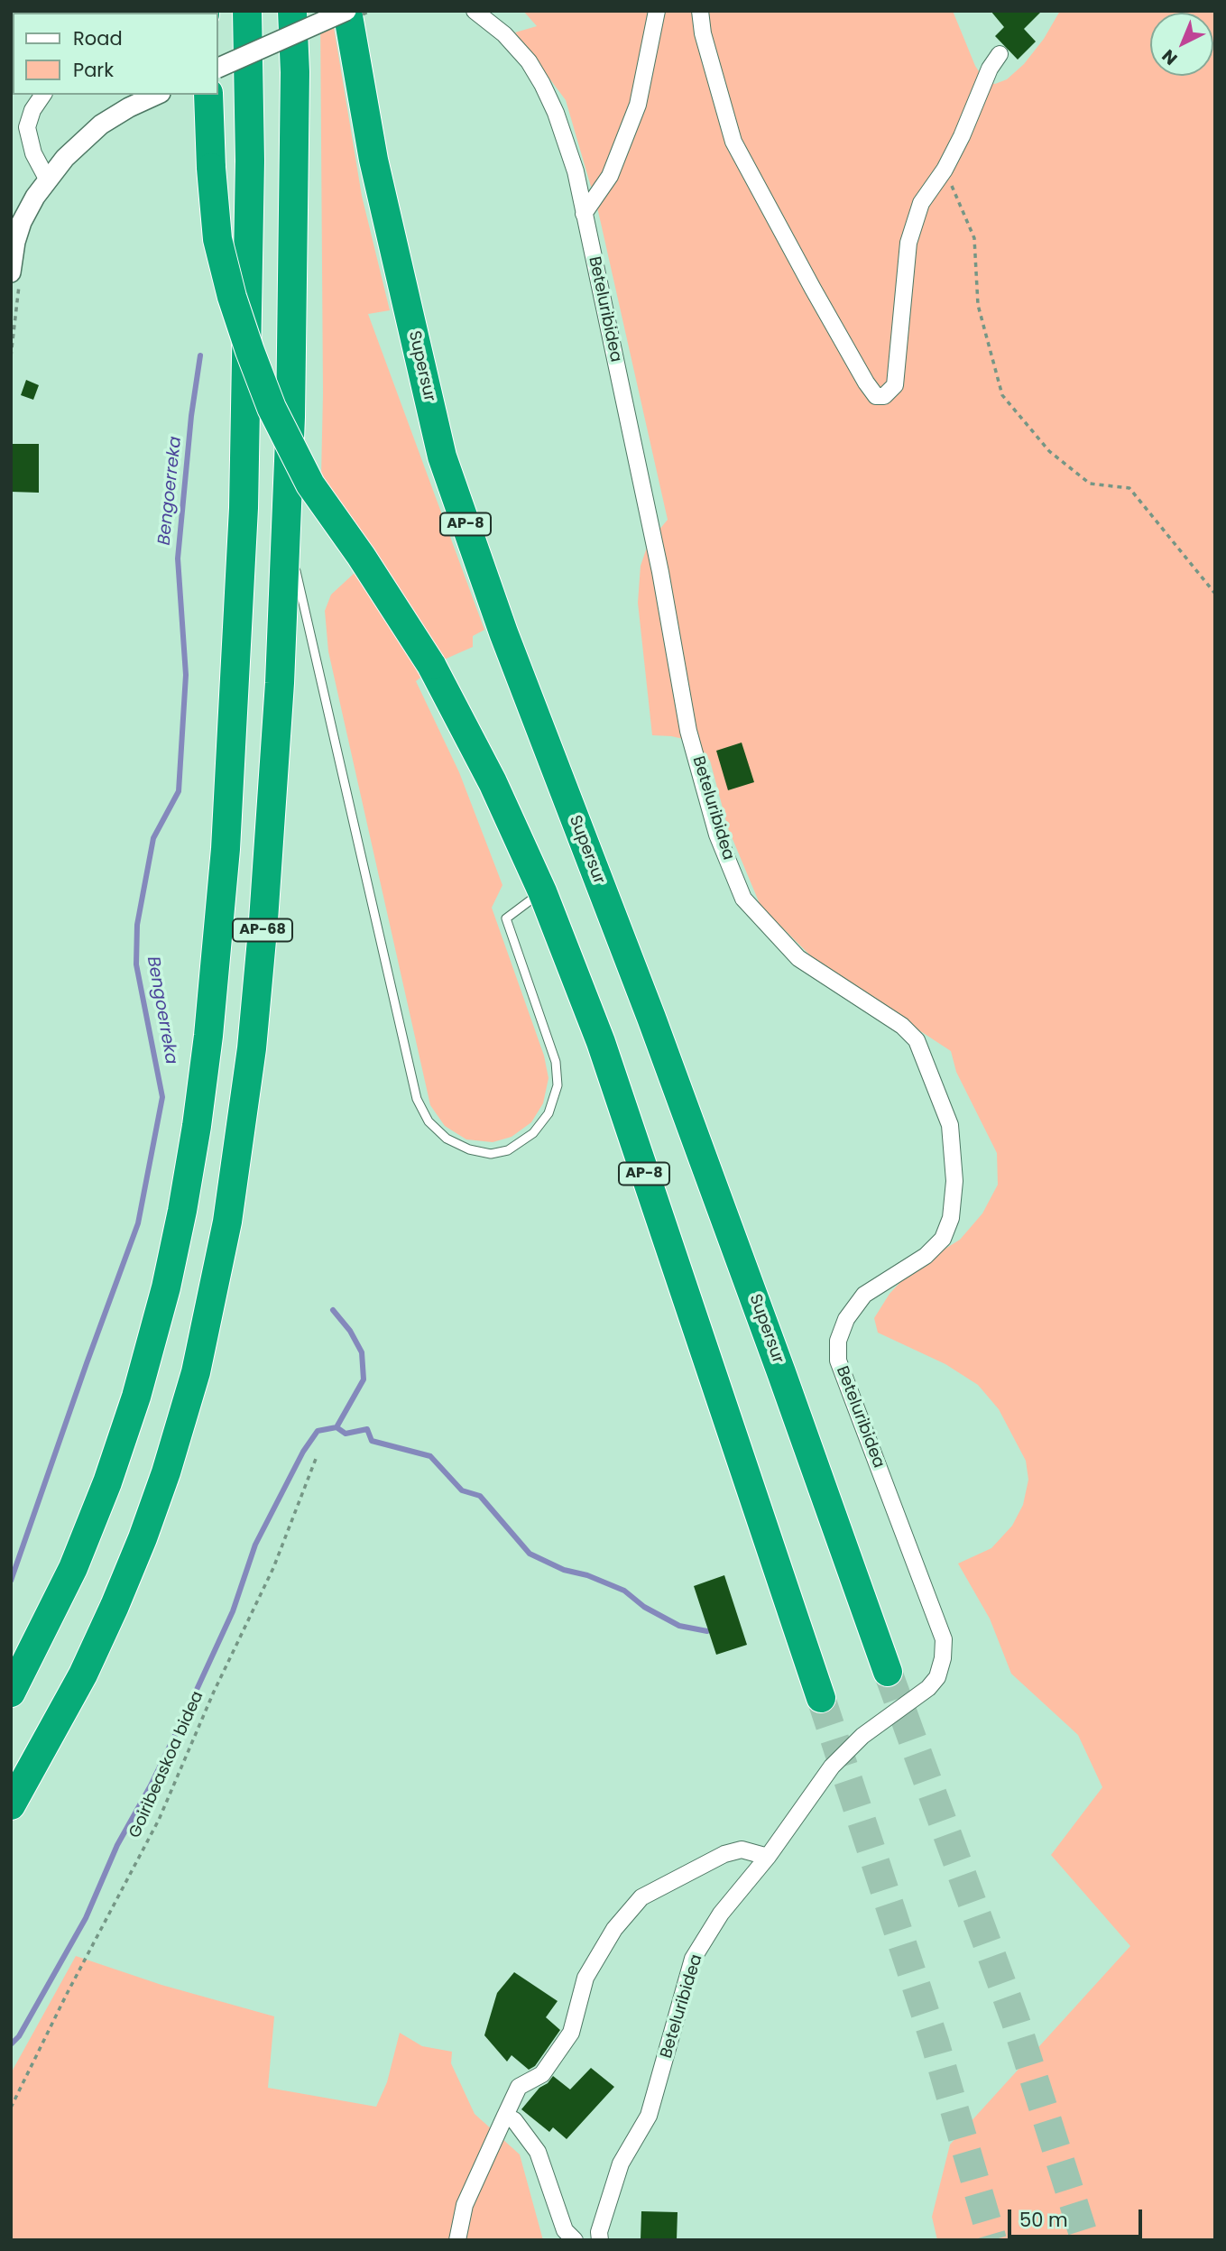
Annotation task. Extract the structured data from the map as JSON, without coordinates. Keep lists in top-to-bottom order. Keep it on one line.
{"streets":{"highway":["Supersur","AP-8","AP-68"],"street":["Beteluribidea"],"path":["Goiribeaskoa bidea"]},"water":["Bengoerreka"],"legend":["Road","Park"],"scale_bar":"50 m","north":"bottom left"}
